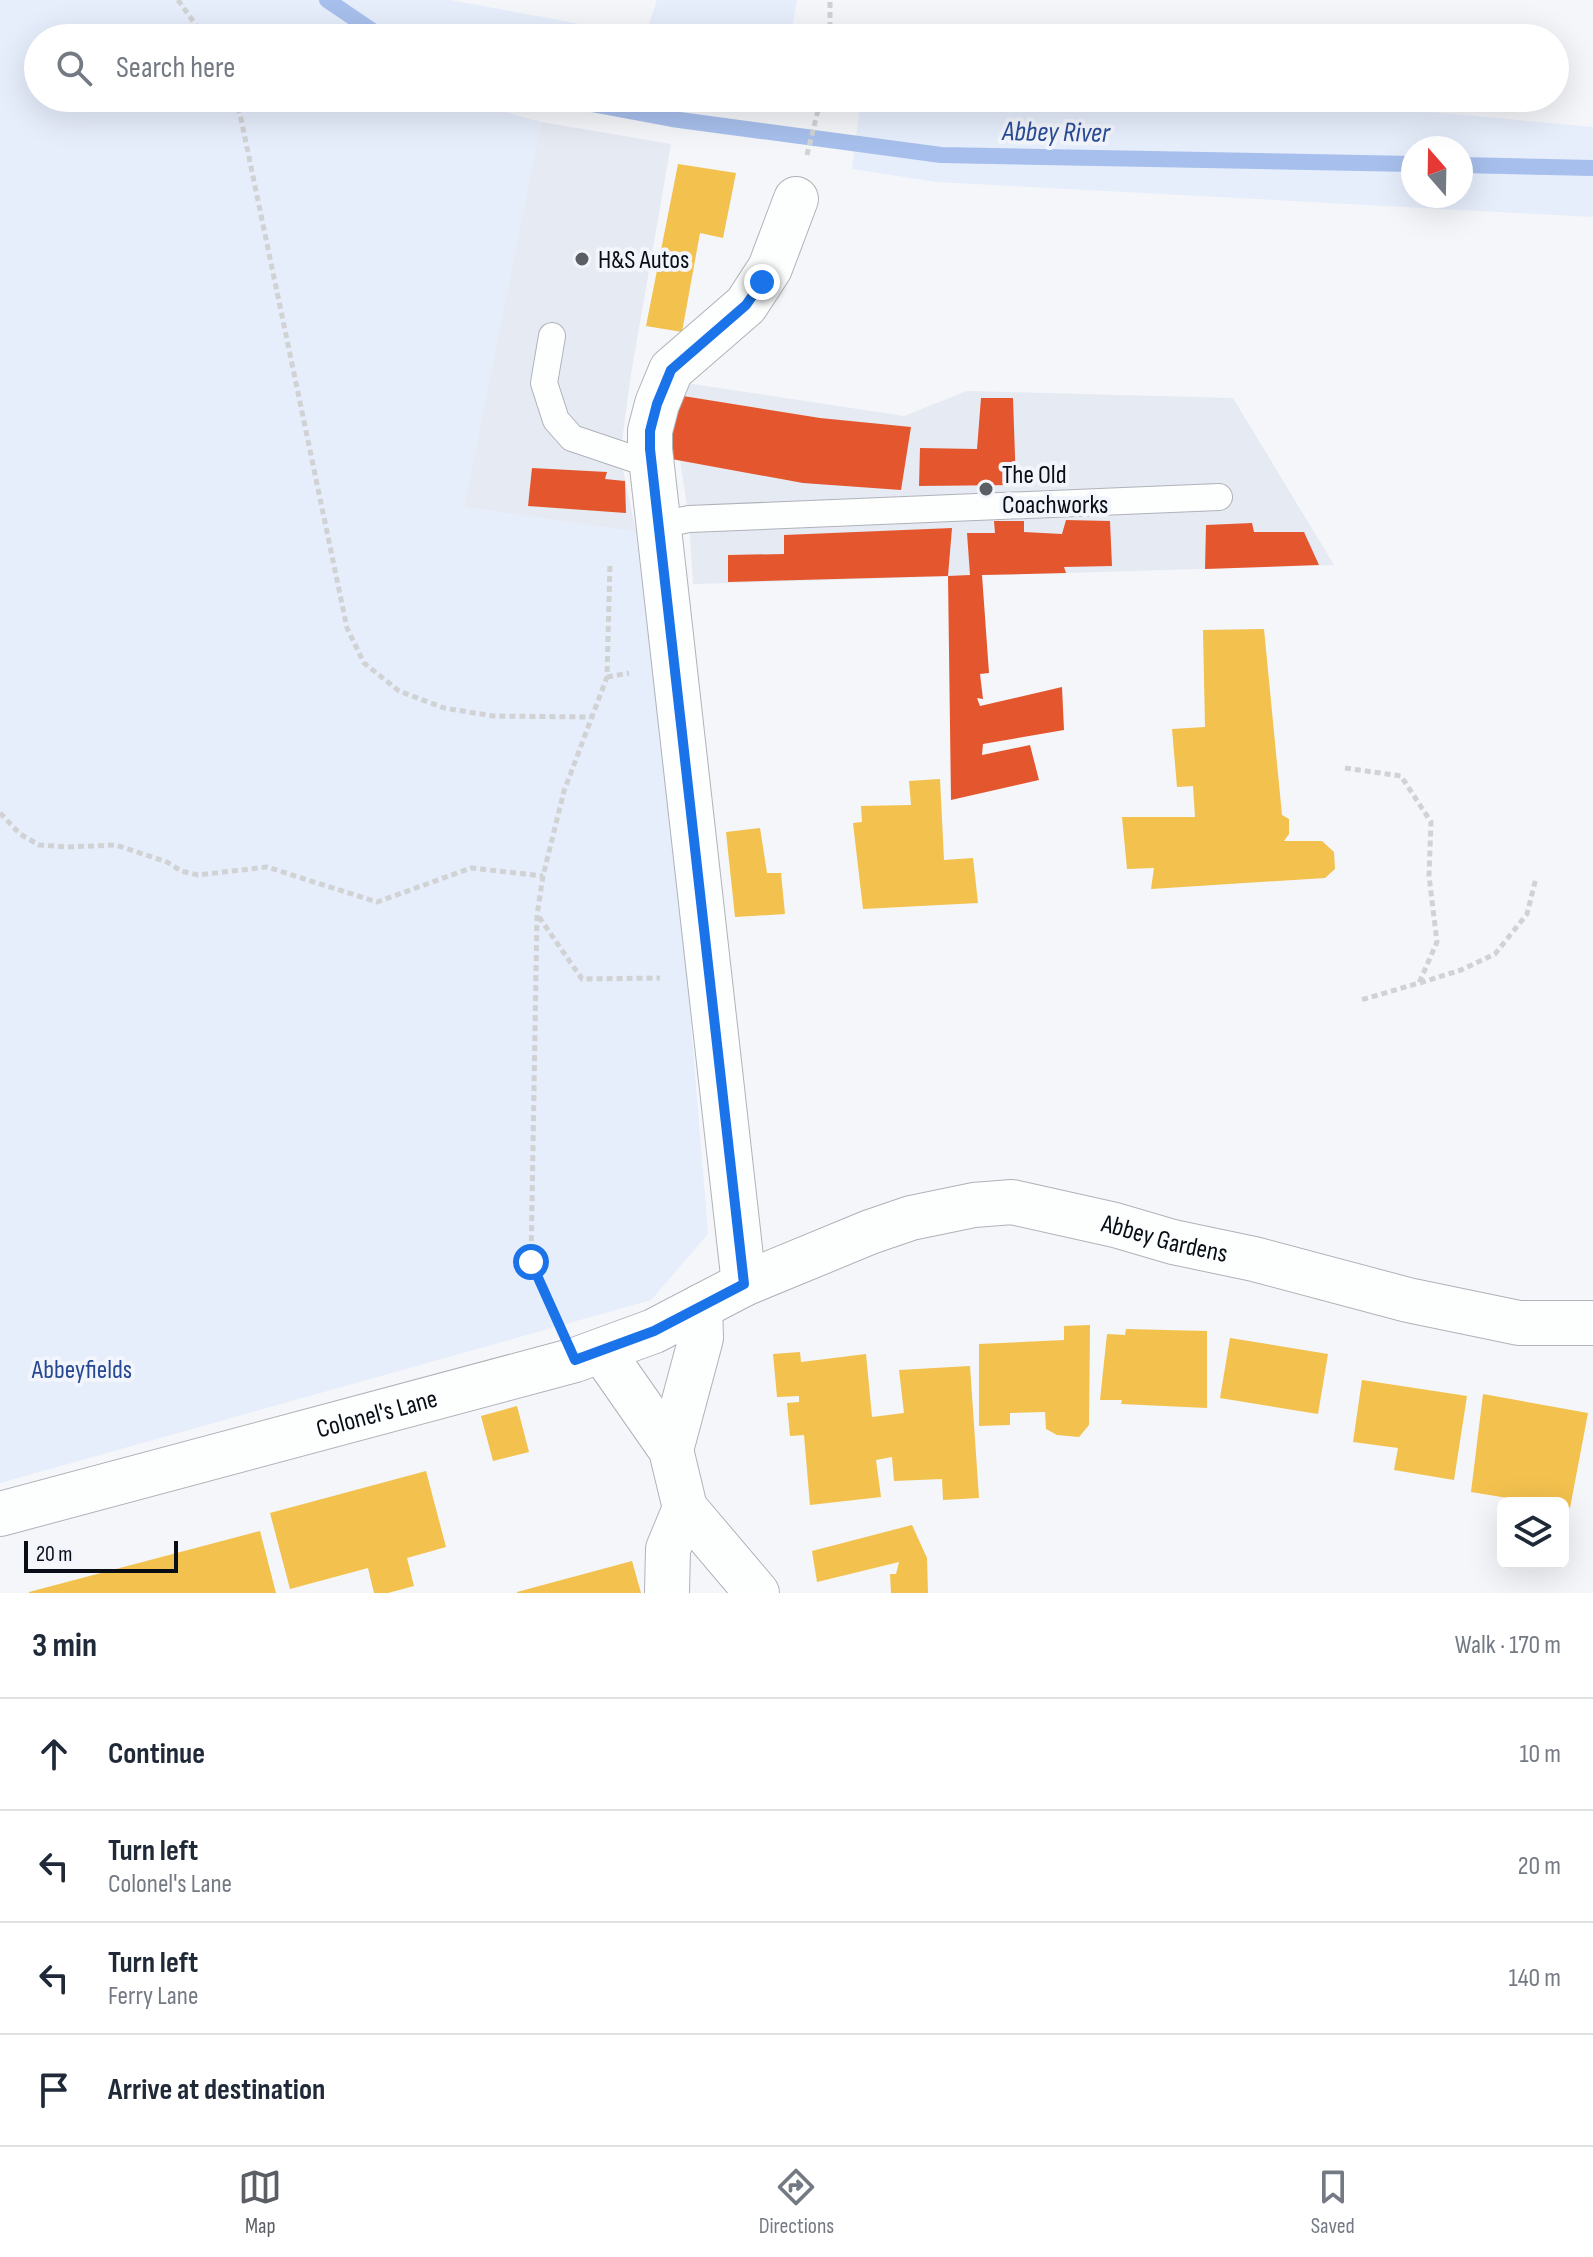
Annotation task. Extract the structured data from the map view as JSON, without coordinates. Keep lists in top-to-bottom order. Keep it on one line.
{"streets":{"street":["Abbey Gardens","Colonel's Lane"]},"crossings":[["Abbey Gardens","Colonel's Lane"]],"water":["Abbey River"],"parks":["Abbeyfields"],"places":["H&S Autos","The Old Coachworks"],"scale_bar":"20 m","north":"top","page":{"search":"Search here","scale":"20 m","heading":["3 min","Walk · 170 m"],"list":[["Continue","10 m"],["Turn left","Colonel's Lane","20 m"],["Turn left","Ferry Lane","140 m"],"Arrive at destination"],"nav":["Map","Directions","Saved"]}}
